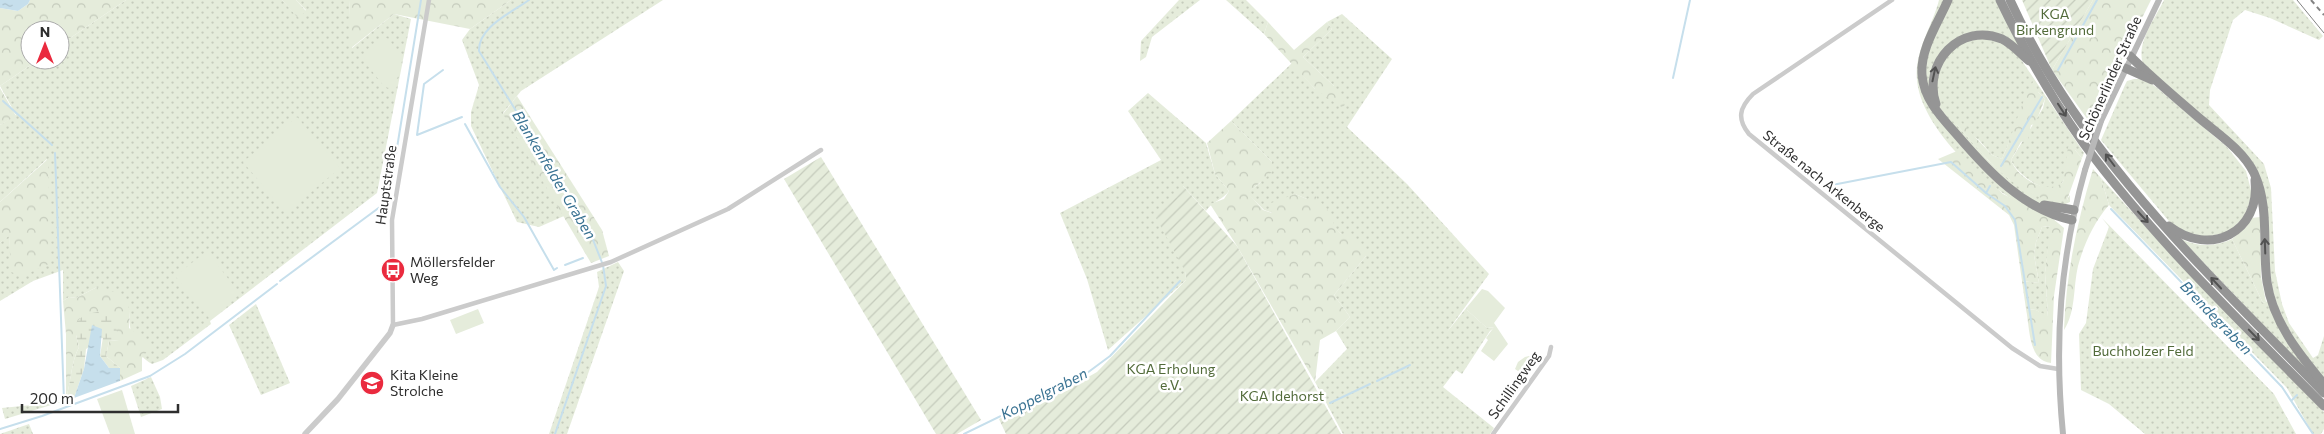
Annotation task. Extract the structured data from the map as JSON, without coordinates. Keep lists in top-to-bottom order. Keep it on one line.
{"streets":{"main road":["Schönerlinder Straße"],"street":["Straße nach Arkenberge","Hauptstraße","Schillingweg"]},"crossings":[["Schönerlinder Straße","Straße nach Arkenberge"]],"water":["Blankenfelder Graben","Brendegraben","Koppelgraben"],"parks":["KGA Birkengrund","Buchholzer Feld","KGA Erholung e.V.","KGA Idehorst"],"places":{"bus stop":["Möllersfelder Weg"],"school or university":["Kita Kleine Strolche"]},"scale_bar":"200 m","north":"top"}
